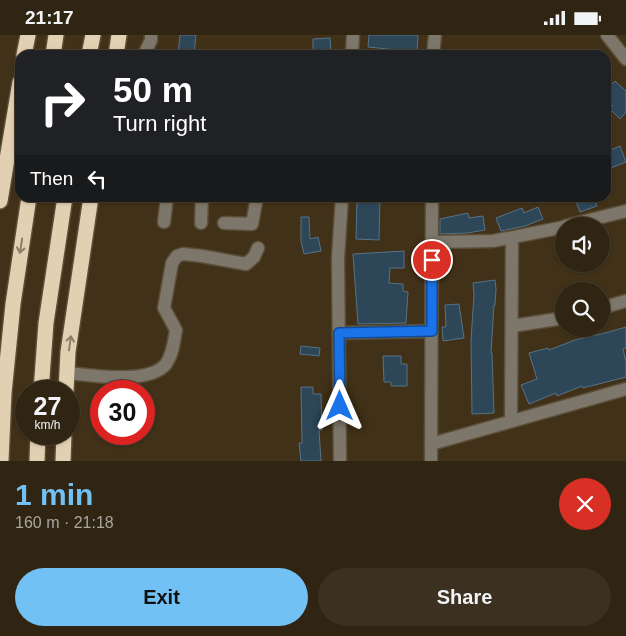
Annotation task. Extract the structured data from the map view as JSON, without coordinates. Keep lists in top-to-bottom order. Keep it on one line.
{"page":{"status":"21:17","turn":["50 m","Turn right"],"then":"Then","speed":"27 km/h","limit":"30","heading":["1 min","160 m · 21:18"],"buttons":["Exit","Share"]}}
